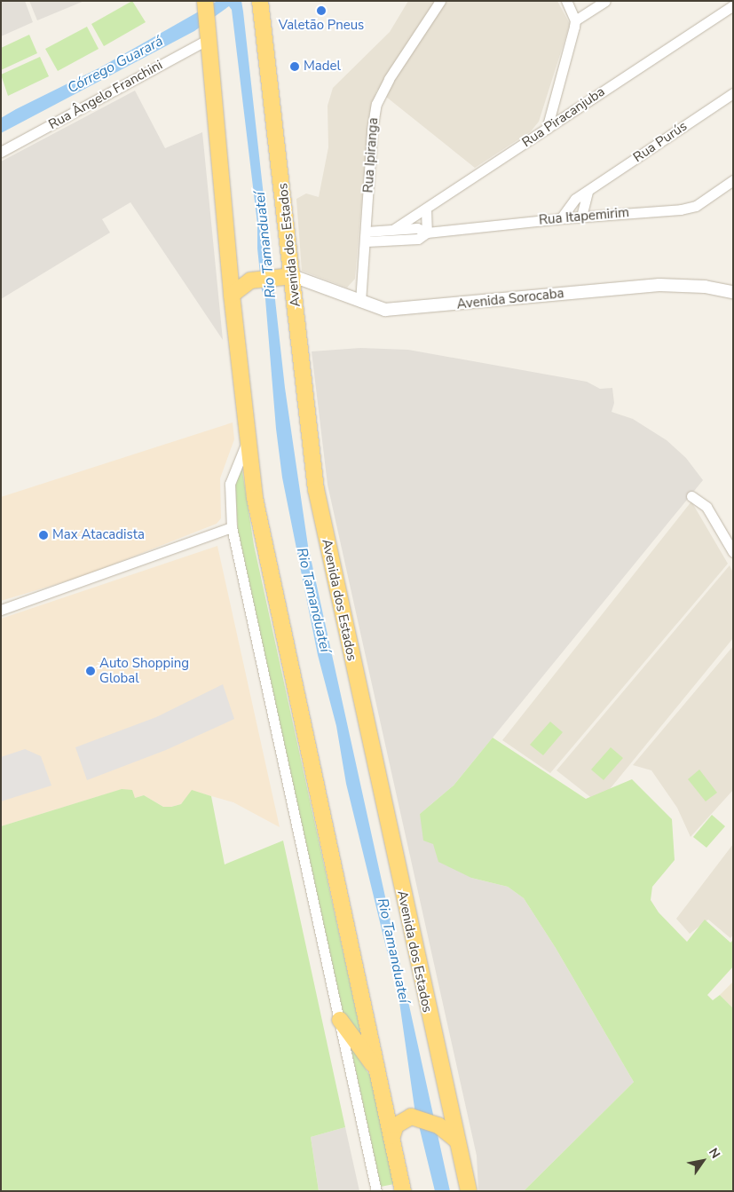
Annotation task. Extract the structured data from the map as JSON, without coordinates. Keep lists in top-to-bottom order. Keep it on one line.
{"streets":{"highway":["Avenida dos Estados"],"street":["Rua Ângelo Franchini","Rua Piracanjuba","Rua Purús","Rua Ipiranga","Rua Itapemirim","Avenida Sorocaba"]},"crossings":[["Rua Piracanjuba","Rua Itapemirim"],["Rua Purús","Rua Itapemirim"],["Rua Ipiranga","Rua Itapemirim"],["Rua Ipiranga","Avenida Sorocaba"],["Avenida dos Estados","Avenida Sorocaba"]],"water":["Córrego Guarará","Rio Tamanduateí"],"places":["Valetão Pneus","Madel","Max Atacadista","Auto Shopping Global"],"north":"top right"}
